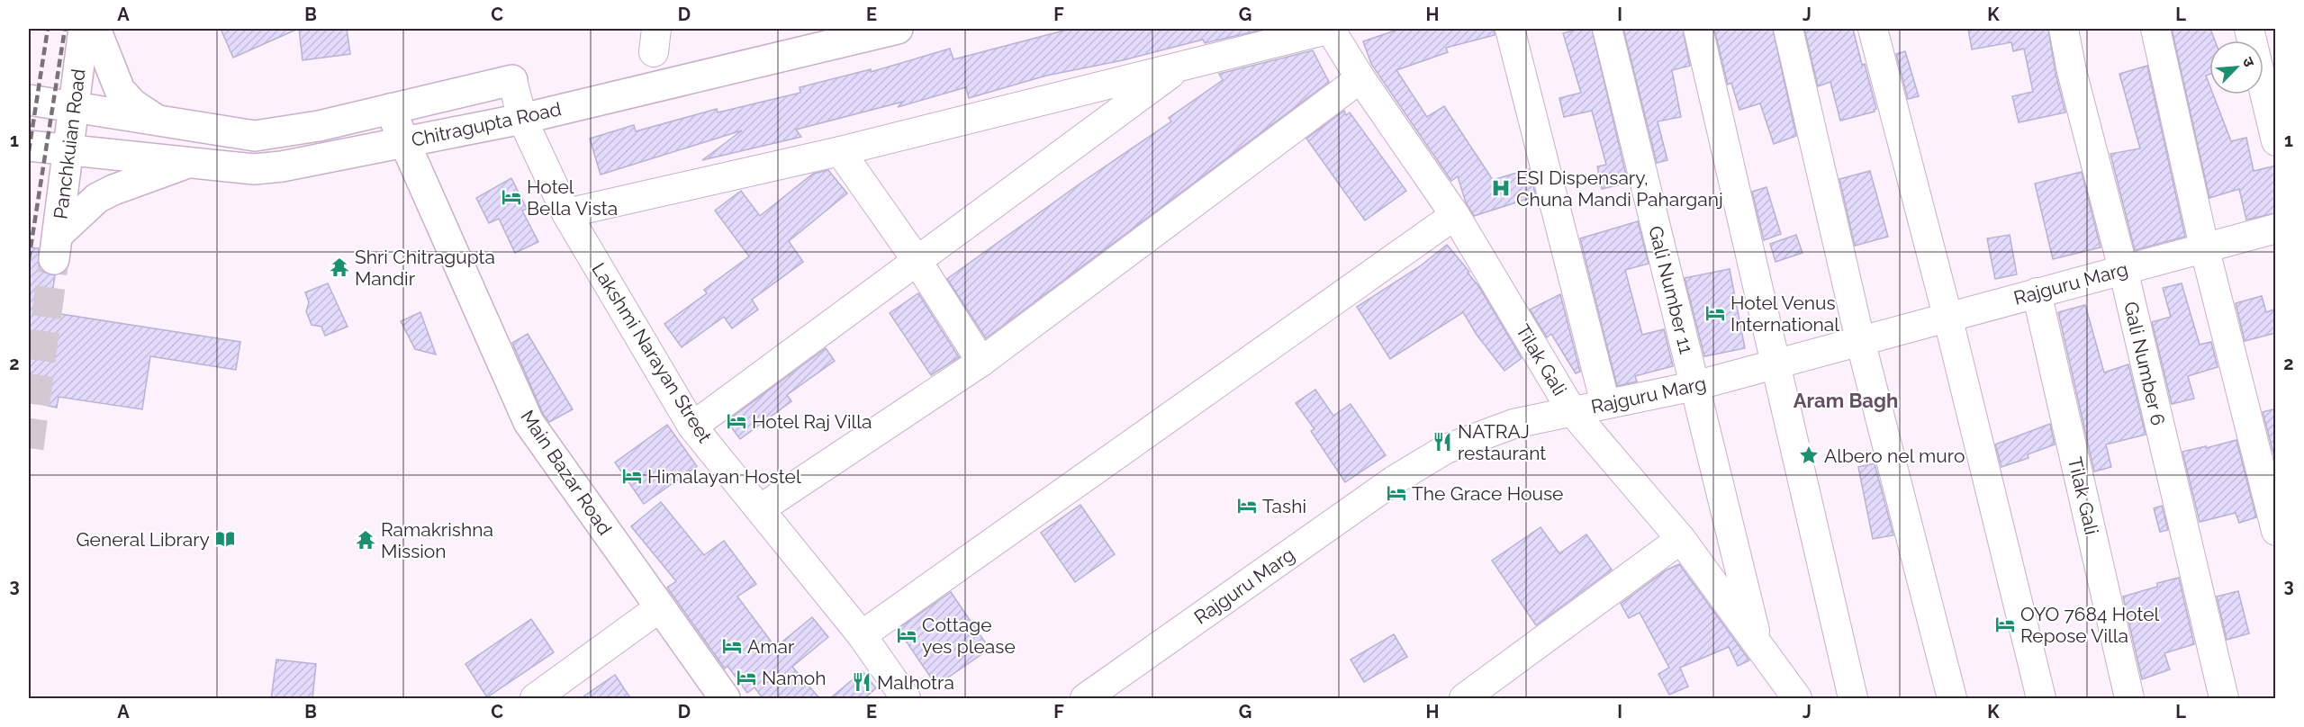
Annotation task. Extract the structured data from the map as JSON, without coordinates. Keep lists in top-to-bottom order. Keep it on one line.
{"streets":{"street":["Chitragupta Road","Panchkuian Road","Rajguru Marg","Gali Number 11","Lakshmi Narayan Street","Tilak Gali","Gali Number 6","Main Bazar Road"]},"crossings":[["Chitragupta Road","Panchkuian Road"],["Chitragupta Road","Lakshmi Narayan Street"],["Chitragupta Road","Main Bazar Road"],["Rajguru Marg","Gali Number 11"],["Rajguru Marg","Tilak Gali"],["Rajguru Marg","Gali Number 6"],["Gali Number 11","Tilak Gali"]],"districts":["Aram Bagh"],"places":{"hospital":["ESI Dispensary, Chuna Mandi Paharganj"],"hotel":["Hotel Bella Vista","Hotel Venus International","Hotel Raj Villa","Himalayan Hostel","The Grace House","Tashi","OYO 7684 Hotel Repose Villa","Cottage yes please","Amar","Namoh"],"temple":["Shri Chitragupta Mandir","Ramakrishna Mission"],"restaurant":["NATRAJ restaurant","Malhotra"],"place":["Albero nel muro"],"library":["General Library"]},"north":"top right","grid":{"columns":["A","B","C","D","E","F","G","H","I","J","K","L"],"rows":["1","2","3"]}}
